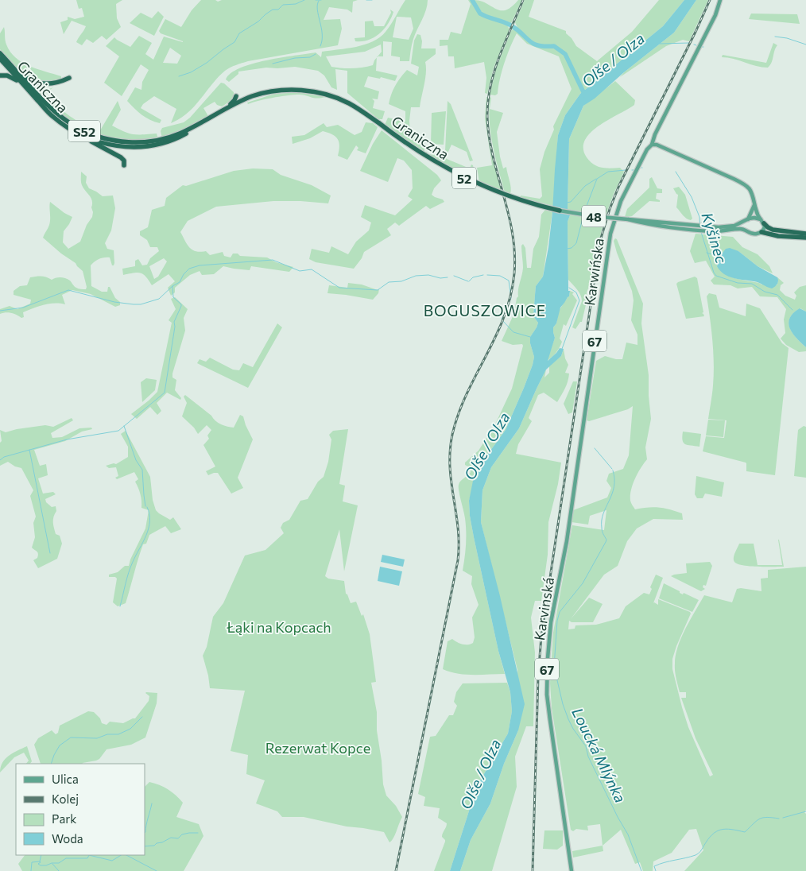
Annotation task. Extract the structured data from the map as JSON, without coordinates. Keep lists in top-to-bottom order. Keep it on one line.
{"streets":{"highway":["Graniczna","S52","52","48"],"main road":["Karwińska","67","Karvinská"]},"crossings":[["Graniczna","48"],["Karwińska","Karvinská"]],"districts":["BOGUSZOWICE"],"water":["Olše / Olza","Kyšinec","Loucká Mlýnka"],"parks":["Łąki na Kopcach","Rezerwat Kopce"],"legend":["Ulica","Kolej","Park","Woda"]}
